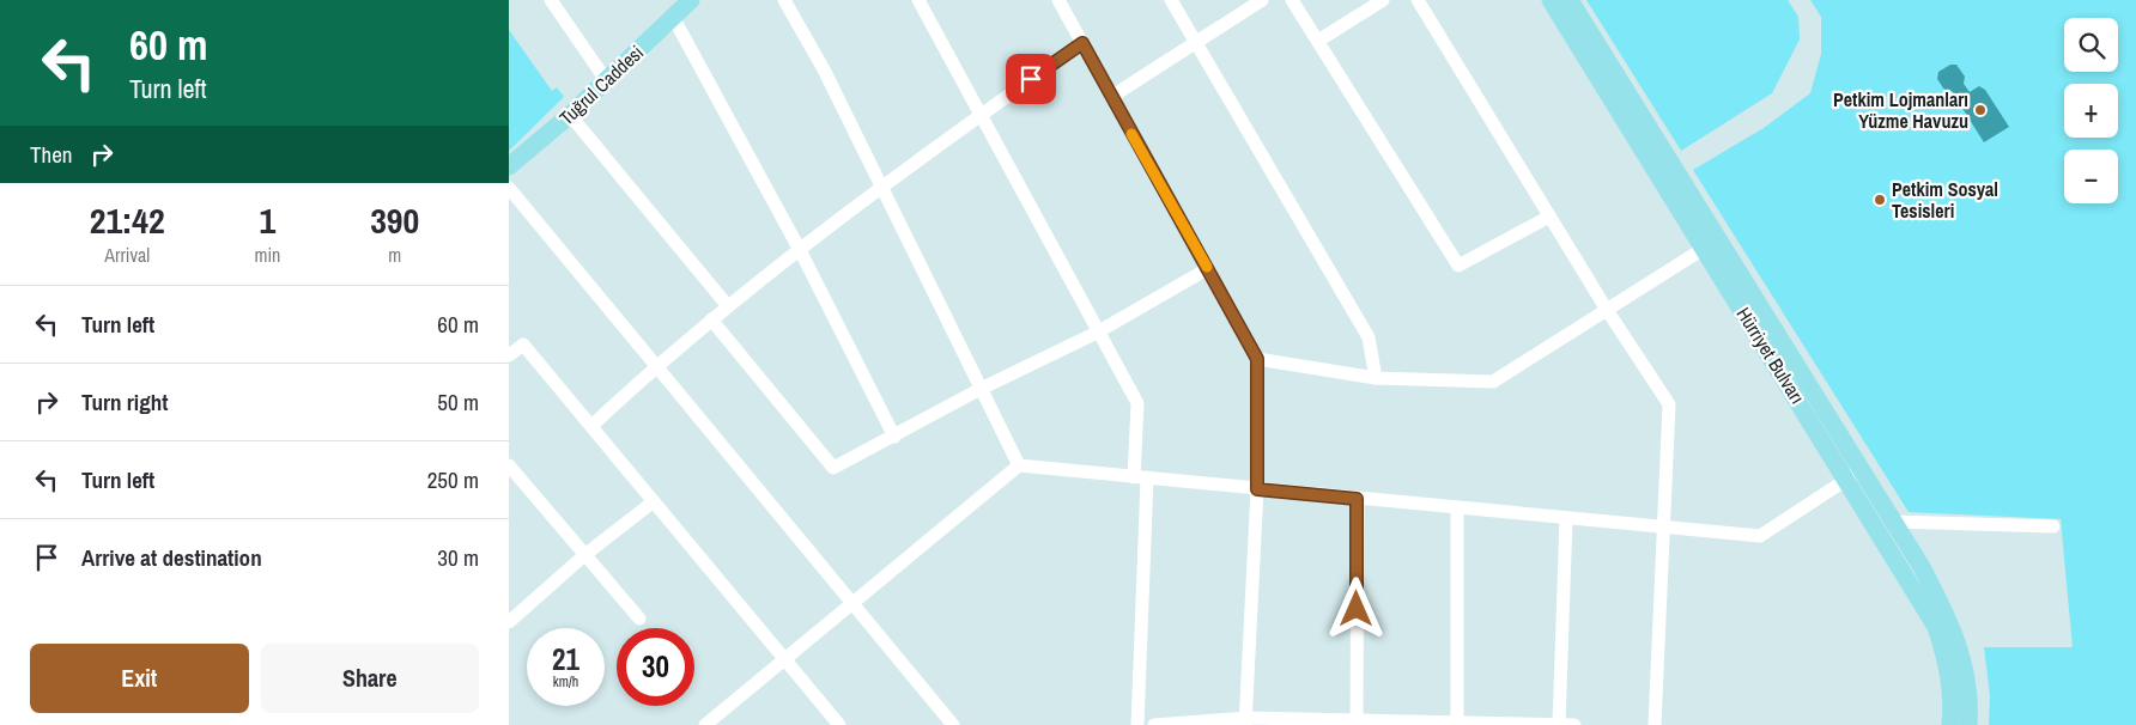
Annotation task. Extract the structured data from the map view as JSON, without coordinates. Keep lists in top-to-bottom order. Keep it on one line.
{"streets":{"main road":["Tuğrul Caddesi","Hürriyet Bulvarı"]},"places":["Petkim Lojmanları Yüzme Havuzu","Petkim Sosyal Tesisleri"],"page":{"turn":["60 m","Turn left"],"map_buttons":["+","−"],"then":"Then","eta":["21:42","Arrival","1","min","390","m"],"list":[{"name":"Turn left","value":"60 m"},{"name":"Turn right","value":"50 m"},{"name":"Turn left","value":"250 m"},{"name":"Arrive at destination","value":"30 m"}],"speed":"21 km/h","limit":"30","buttons":["Exit","Share"]}}
